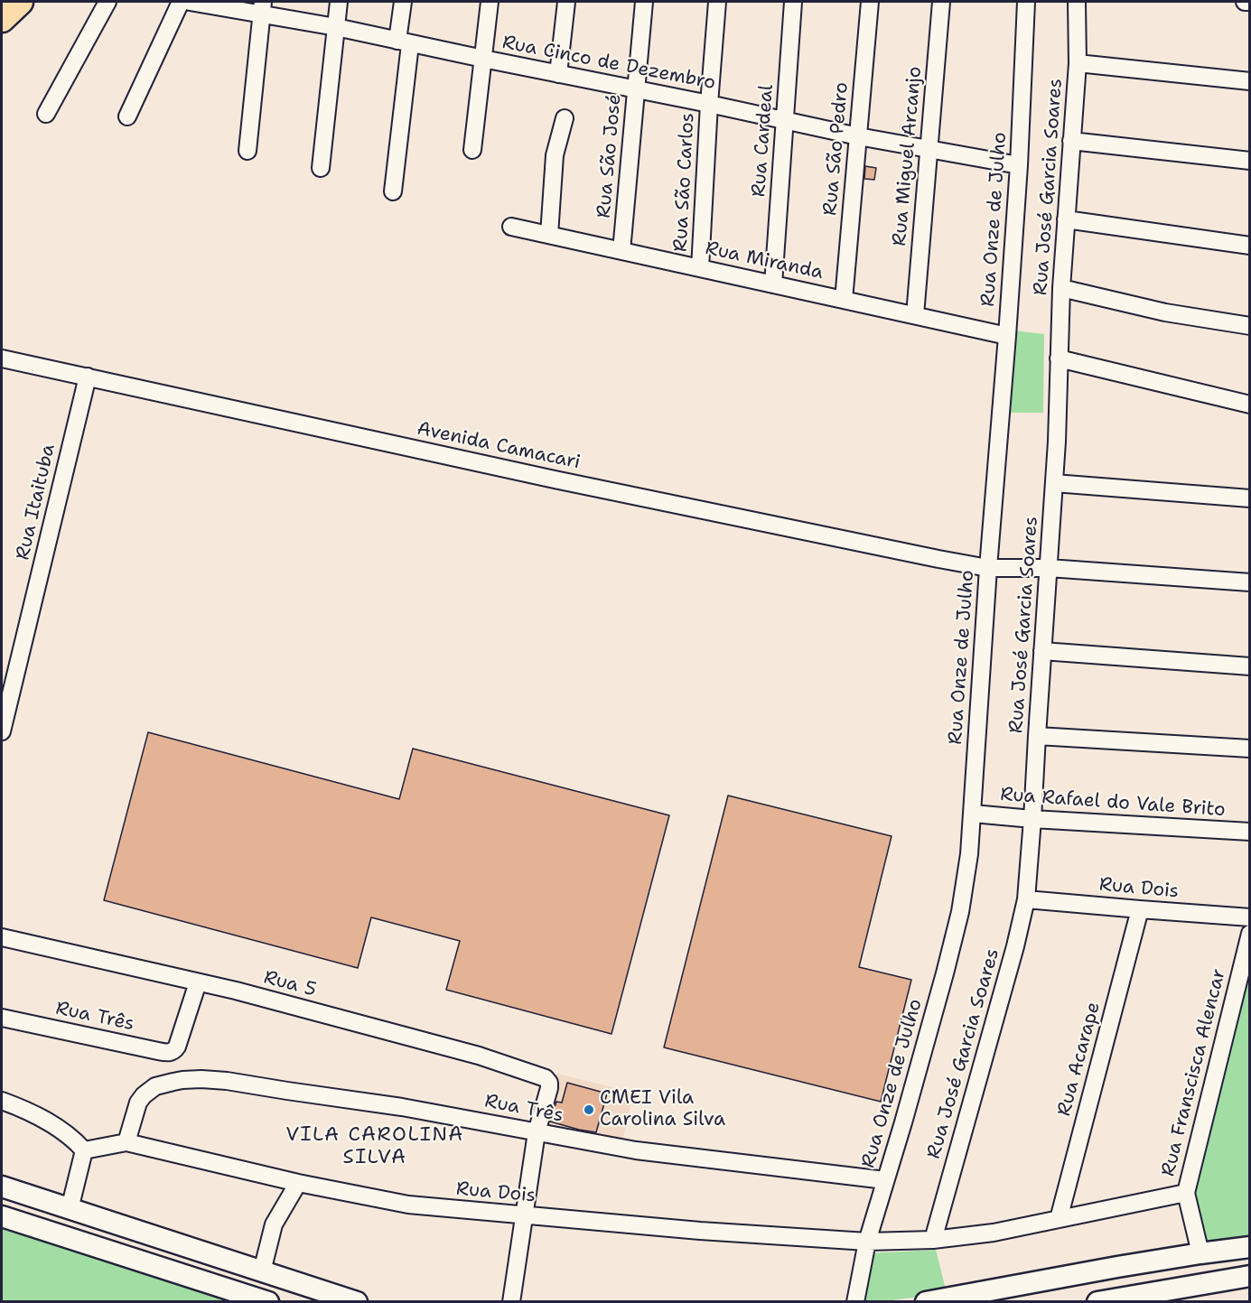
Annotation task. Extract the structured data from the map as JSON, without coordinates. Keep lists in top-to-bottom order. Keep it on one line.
{"streets":{"street":["Rua Cinco de Dezembro","Rua Cardeal","Rua São Pedro","Rua São José","Rua Miguel Arcanjo","Rua São Carlos","Rua José Garcia Soares","Rua Onze de Julho","Rua Miranda","Avenida Camacari","Rua Itaituba","Rua Rafael do Vale Brito","Rua Dois","Rua 5","Rua Três","Rua Acarape","Rua Franscisca Alencar"]},"crossings":[["Rua Cinco de Dezembro","Rua Cardeal"],["Rua Cinco de Dezembro","Rua São Pedro"],["Rua Cinco de Dezembro","Rua São José"],["Rua Cinco de Dezembro","Rua Miguel Arcanjo"],["Rua Cinco de Dezembro","Rua São Carlos"],["Rua Cinco de Dezembro","Rua Onze de Julho"],["Rua Cardeal","Rua Miranda"],["Rua São Pedro","Rua Miranda"],["Rua São José","Rua Miranda"],["Rua Miguel Arcanjo","Rua Miranda"],["Rua São Carlos","Rua Miranda"],["Rua José Garcia Soares","Avenida Camacari"],["Rua José Garcia Soares","Rua Rafael do Vale Brito"],["Rua José Garcia Soares","Rua Dois"],["Rua Onze de Julho","Rua Miranda"],["Rua Onze de Julho","Avenida Camacari"],["Rua Onze de Julho","Rua Rafael do Vale Brito"],["Rua Onze de Julho","Rua Dois"],["Rua Onze de Julho","Rua Três"],["Avenida Camacari","Rua Itaituba"],["Rua Dois","Rua Três"],["Rua Dois","Rua Acarape"],["Rua Dois","Rua Franscisca Alencar"],["Rua 5","Rua Três"]],"districts":["VILA CAROLINA SILVA"],"places":["CMEI Vila Carolina Silva"]}
